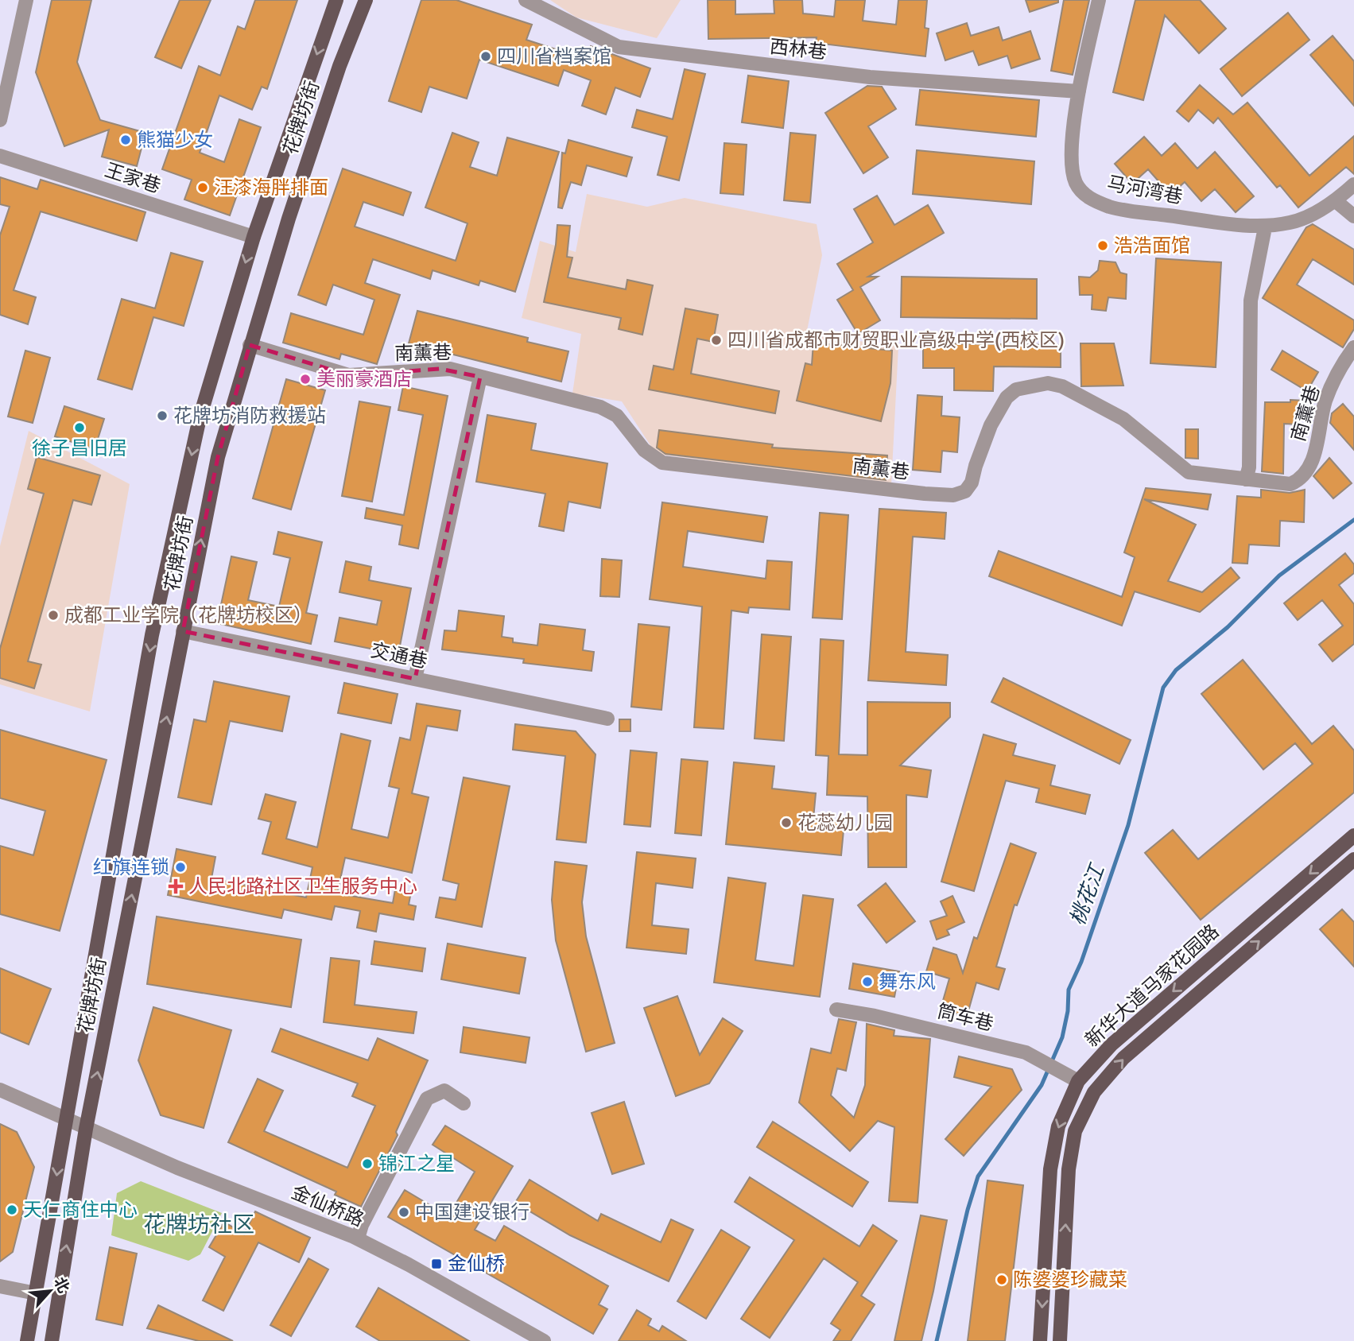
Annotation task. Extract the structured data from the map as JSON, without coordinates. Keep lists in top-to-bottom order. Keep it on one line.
{"streets":{"main road":["花牌坊街","新华大道马家花园路"],"street":["西林巷","王家巷","马河湾巷","南薰巷","交通巷","筒车巷","金仙桥路"]},"crossings":[["西林巷","马河湾巷"],["花牌坊街","王家巷"],["花牌坊街","南薰巷"],["花牌坊街","交通巷"],["花牌坊街","金仙桥路"],["新华大道马家花园路","筒车巷"]],"districts":["花牌坊社区"],"water":["桃花江"],"places":{"other":["四川省档案馆","熊猫少女","汪漆海胖排面","浩浩面馆","四川省成都市财贸职业高级中学(西校区)","美丽豪酒店","花牌坊消防救援站","徐子昌旧居","成都工业学院（花牌坊校区）","花蕊幼儿园","红旗连锁","舞东风","锦江之星","天仁商住中心","中国建设银行","陈婆婆珍藏菜"],"health":["人民北路社区卫生服务中心"],"transit":["金仙桥"]},"north":"top right"}
